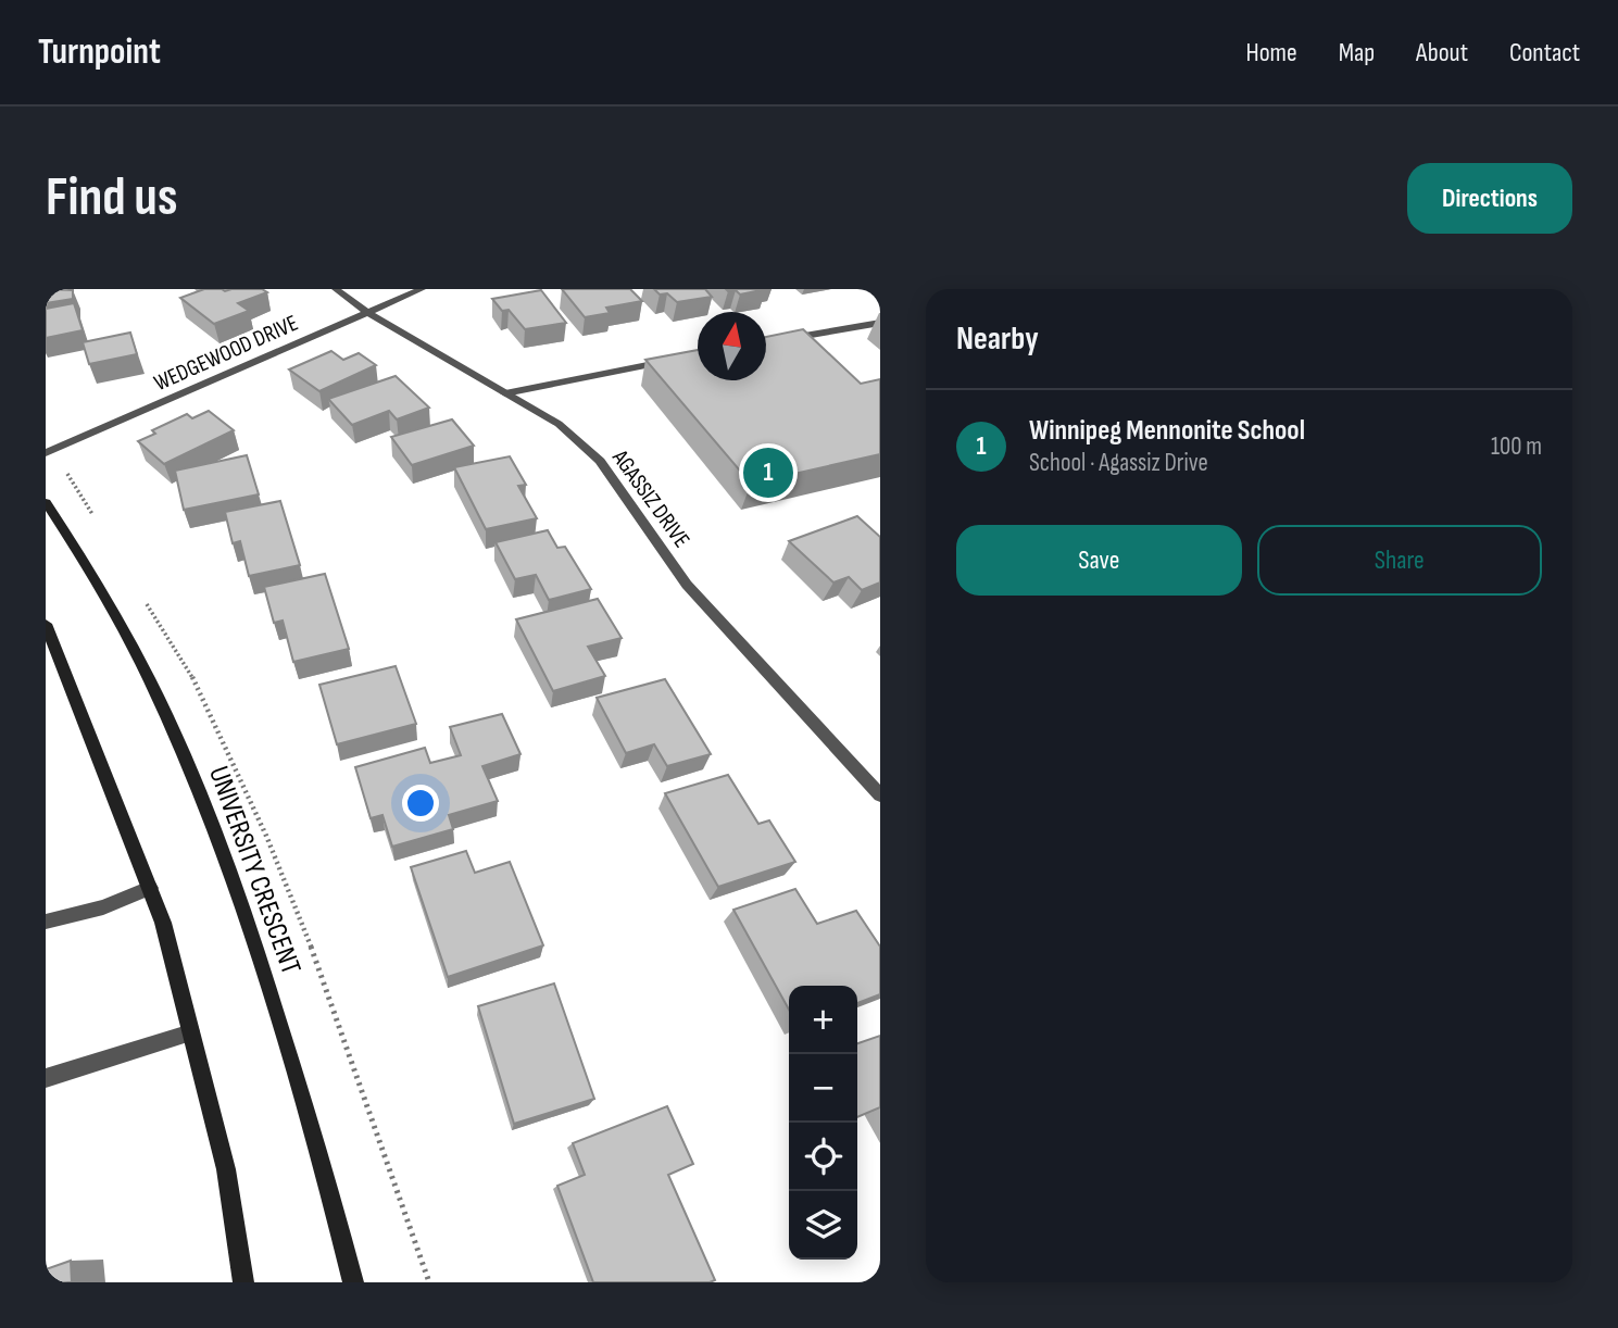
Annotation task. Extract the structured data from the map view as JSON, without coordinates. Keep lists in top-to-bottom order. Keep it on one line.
{"streets":{"main road":["UNIVERSITY CRESCENT"],"street":["WEDGEWOOD DRIVE","AGASSIZ DRIVE"]},"crossings":[["WEDGEWOOD DRIVE","AGASSIZ DRIVE"]],"north":"top","page":{"header":"Turnpoint","nav":["Home","Map","About","Contact"],"buttons":["Directions",["Save","Share"]],"title":"Find us","heading":"Nearby","list":[{"mark":"1","name":"Winnipeg Mennonite School","note":"School · Agassiz Drive","value":"100 m"}],"pins":"1","map_buttons":["+","−"]}}
